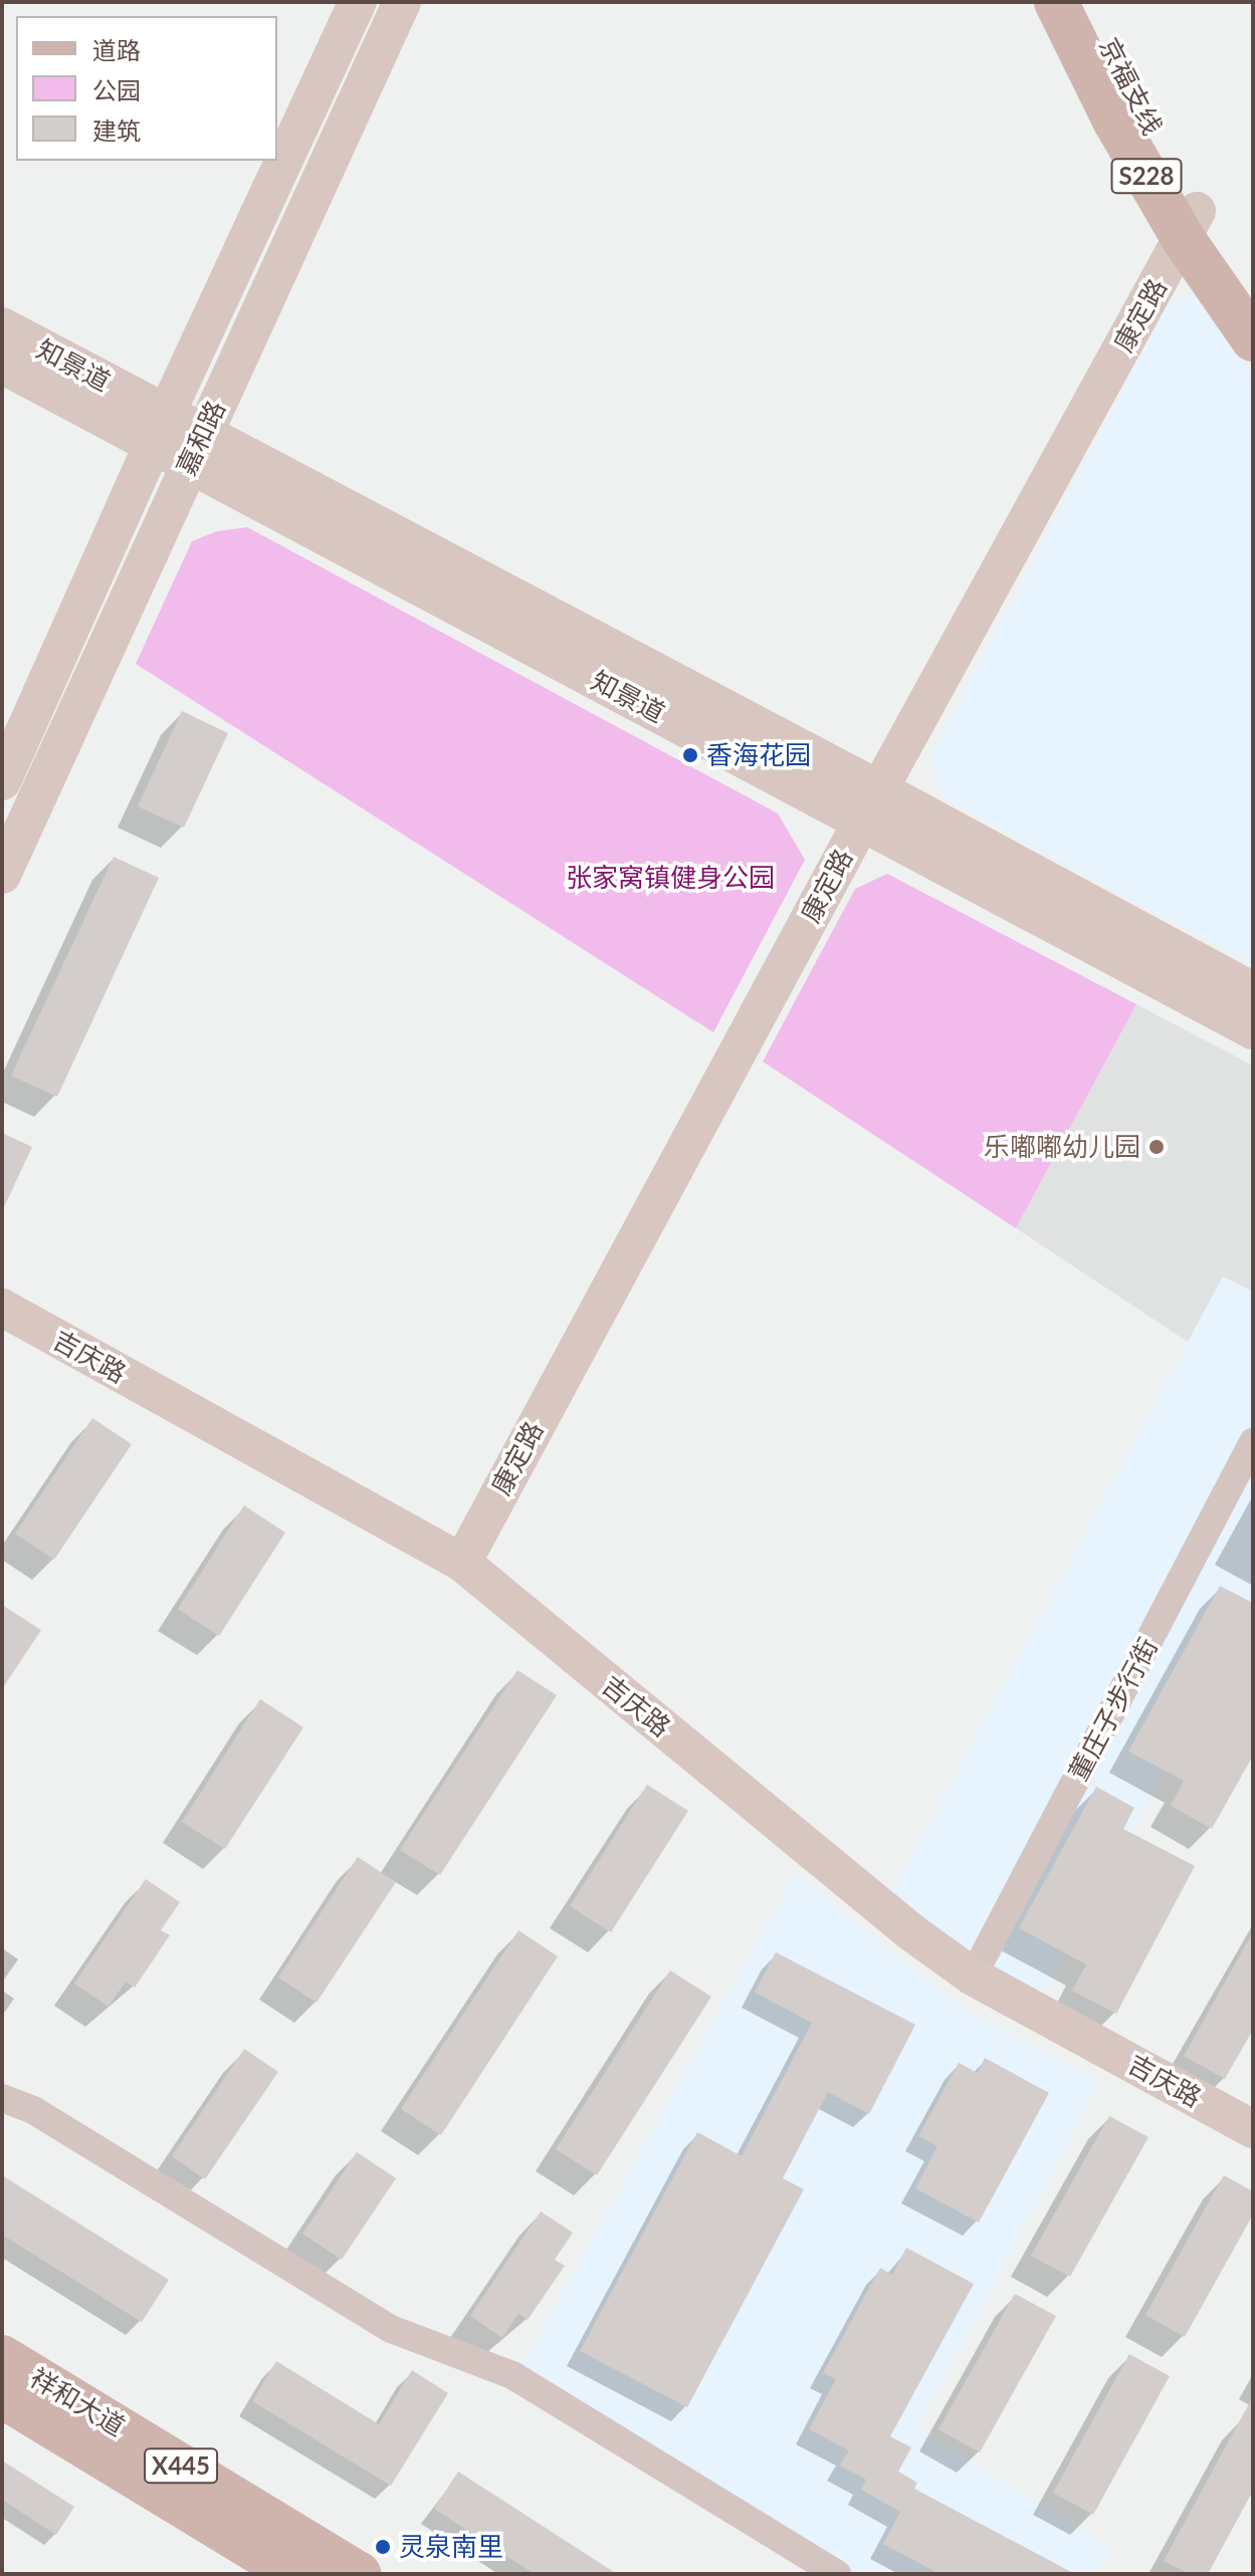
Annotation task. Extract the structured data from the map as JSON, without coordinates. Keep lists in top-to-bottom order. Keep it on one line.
{"streets":{"main road":["京福支线","S228","康定路","知景道","嘉和路","吉庆路","祥和大道","X445"],"street":["董庄子步行街"]},"crossings":[["京福支线","康定路"],["康定路","知景道"],["康定路","吉庆路"],["知景道","嘉和路"],["吉庆路","董庄子步行街"]],"parks":["张家窝镇健身公园"],"places":["香海花园","乐嘟嘟幼儿园","灵泉南里"],"legend":["道路","公园","建筑"]}
